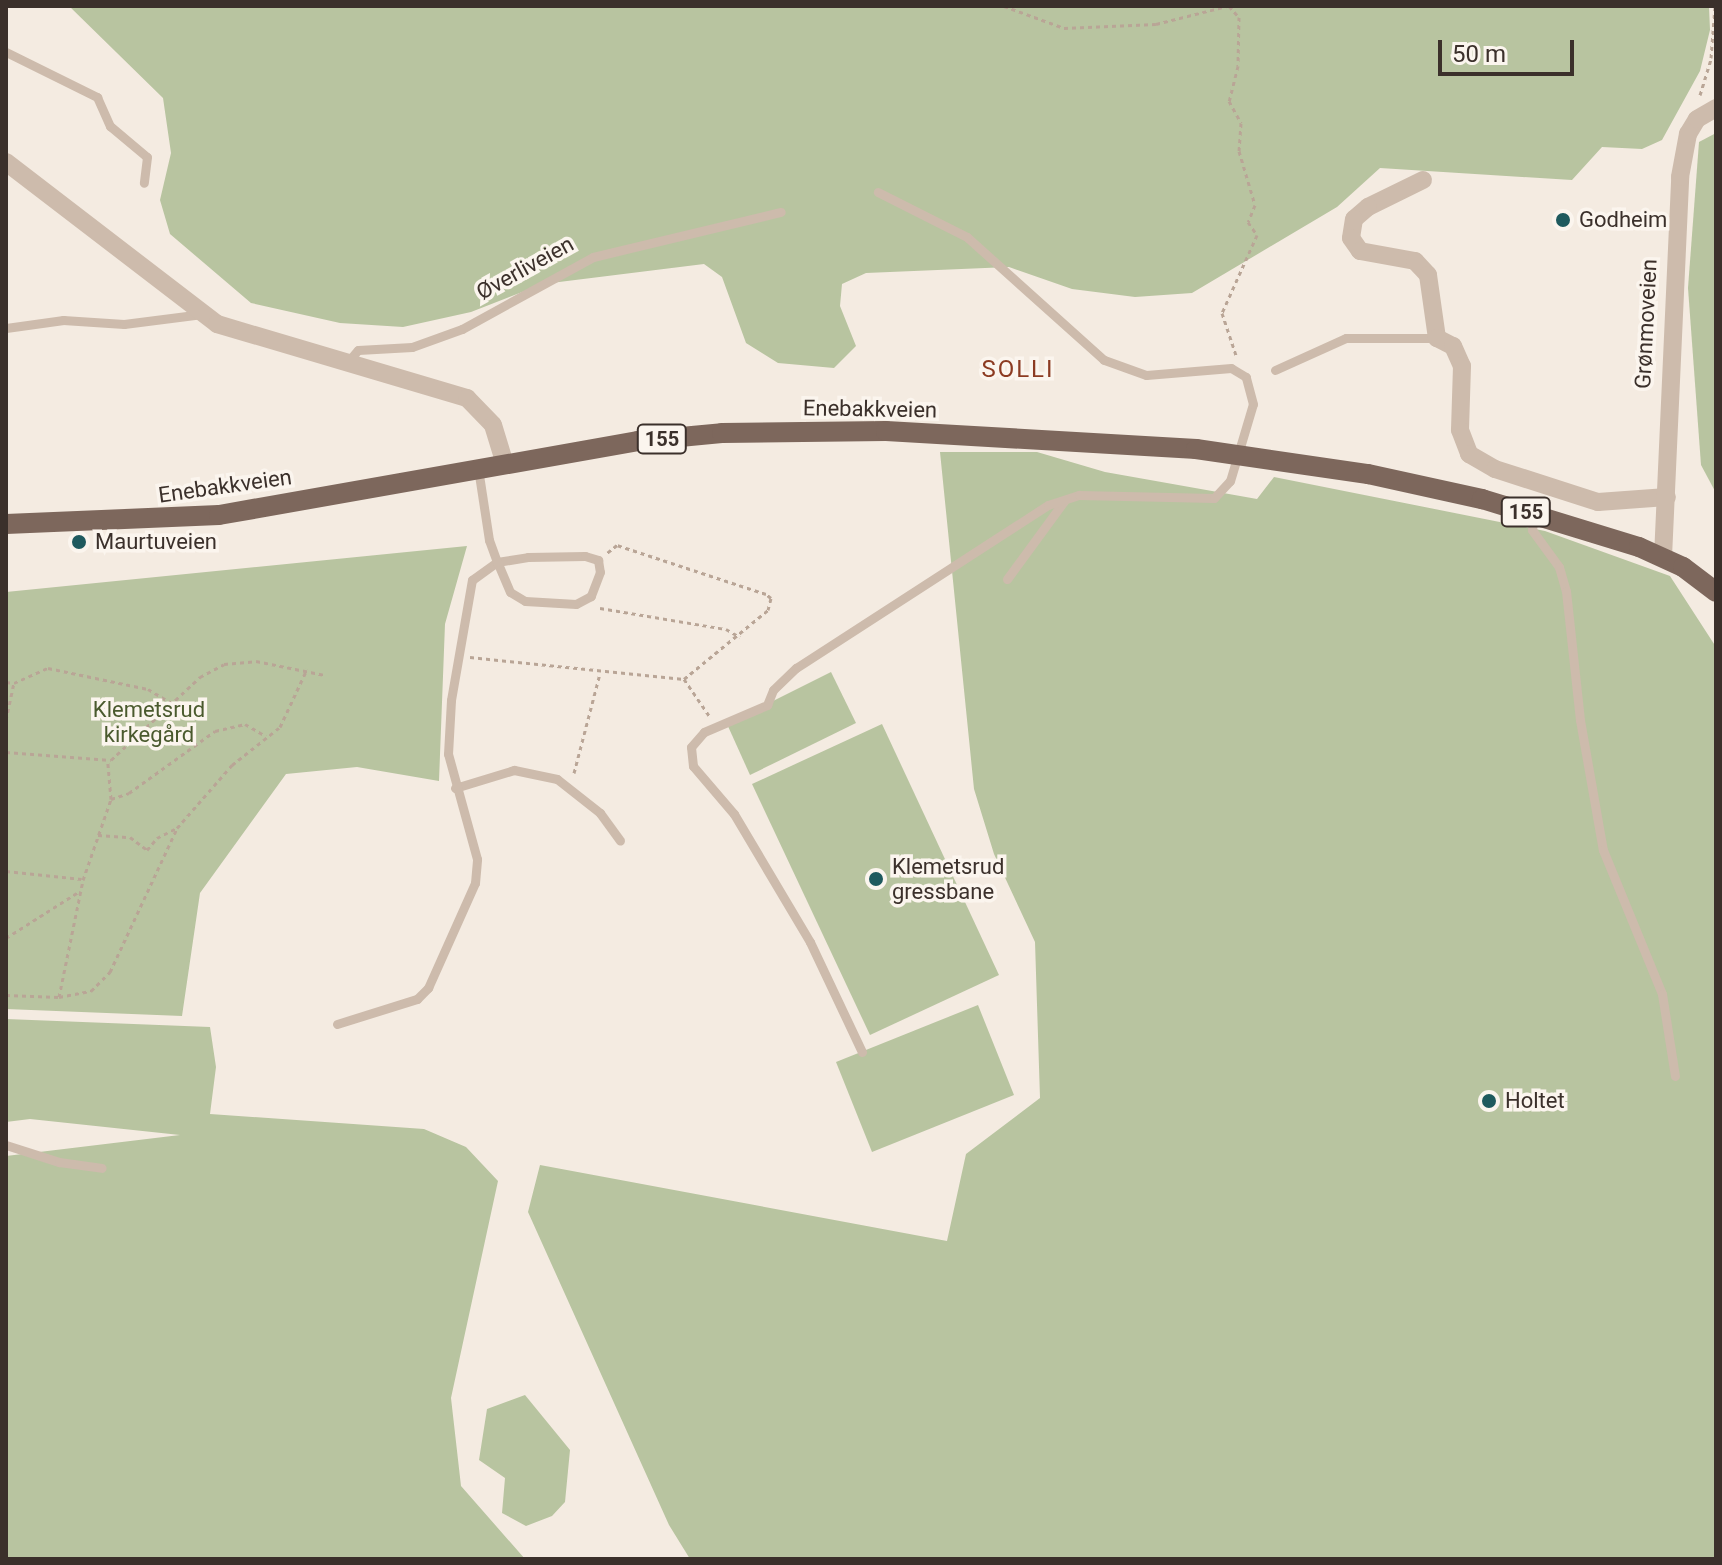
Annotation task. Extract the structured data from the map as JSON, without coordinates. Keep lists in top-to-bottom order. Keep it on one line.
{"streets":{"main road":["Enebakkveien","155"],"street":["Grønmoveien"],"lane":["Øverliveien"]},"crossings":[["Grønmoveien","Enebakkveien"]],"districts":["SOLLI"],"parks":["Klemetsrud kirkegård"],"places":["Godheim","Maurtuveien","Klemetsrud gressbane","Holtet"],"scale_bar":"50 m"}
